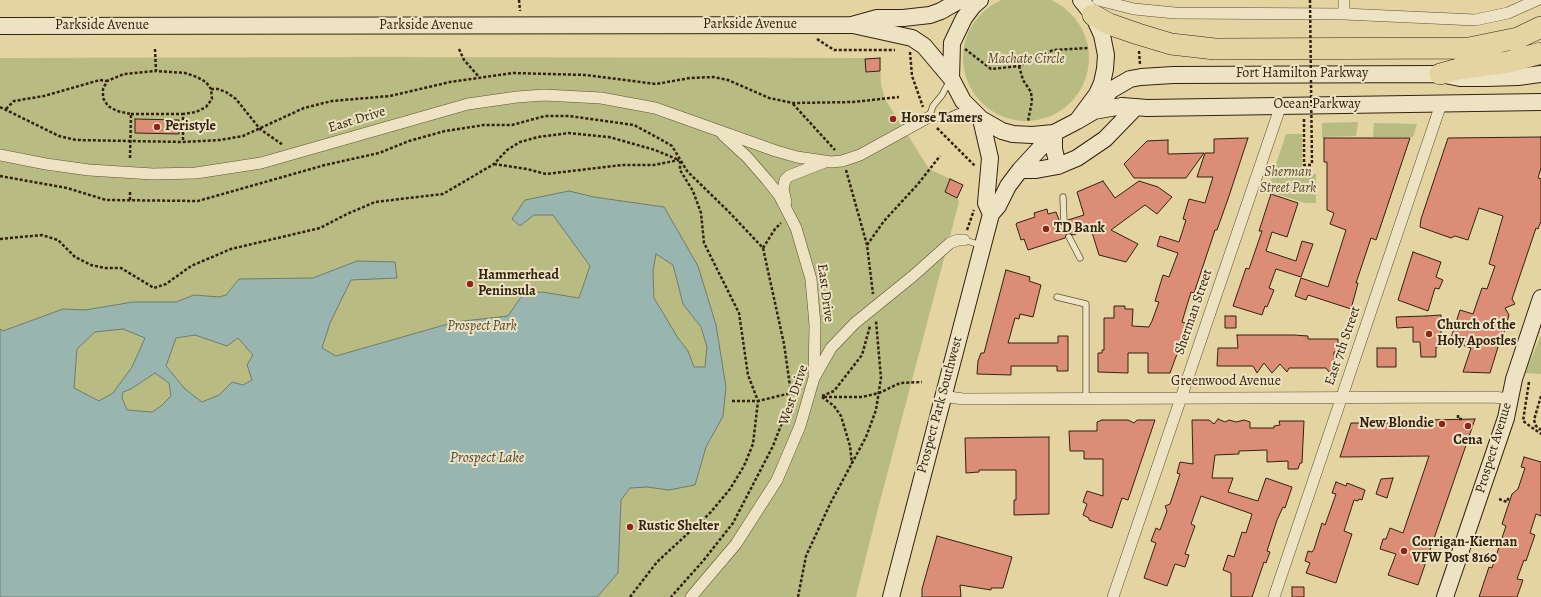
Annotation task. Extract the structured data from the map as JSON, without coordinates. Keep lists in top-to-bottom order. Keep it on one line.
{"streets":{"main road":["Parkside Avenue","Fort Hamilton Parkway","Ocean Parkway","Prospect Park Southwest","Prospect Avenue"],"street":["East Drive","Sherman Street","East 7th Street","Greenwood Avenue","West Drive"]},"crossings":[["Parkside Avenue","Prospect Park Southwest"],["Fort Hamilton Parkway","Ocean Parkway"],["Fort Hamilton Parkway","Prospect Park Southwest"],["Ocean Parkway","Sherman Street"],["Ocean Parkway","East 7th Street"],["East Drive","West Drive"],["Sherman Street","Greenwood Avenue"],["East 7th Street","Greenwood Avenue"],["Greenwood Avenue","Prospect Park Southwest"],["Greenwood Avenue","Prospect Avenue"]],"water":["Prospect Lake"],"parks":["Machate Circle","Sherman Street Park","Prospect Park"],"places":["Horse Tamers","Peristyle","TD Bank","Hammerhead Peninsula","Church of the Holy Apostles","New Blondie","Cena","Rustic Shelter","Corrigan-Kiernan VFW Post 8160"]}
